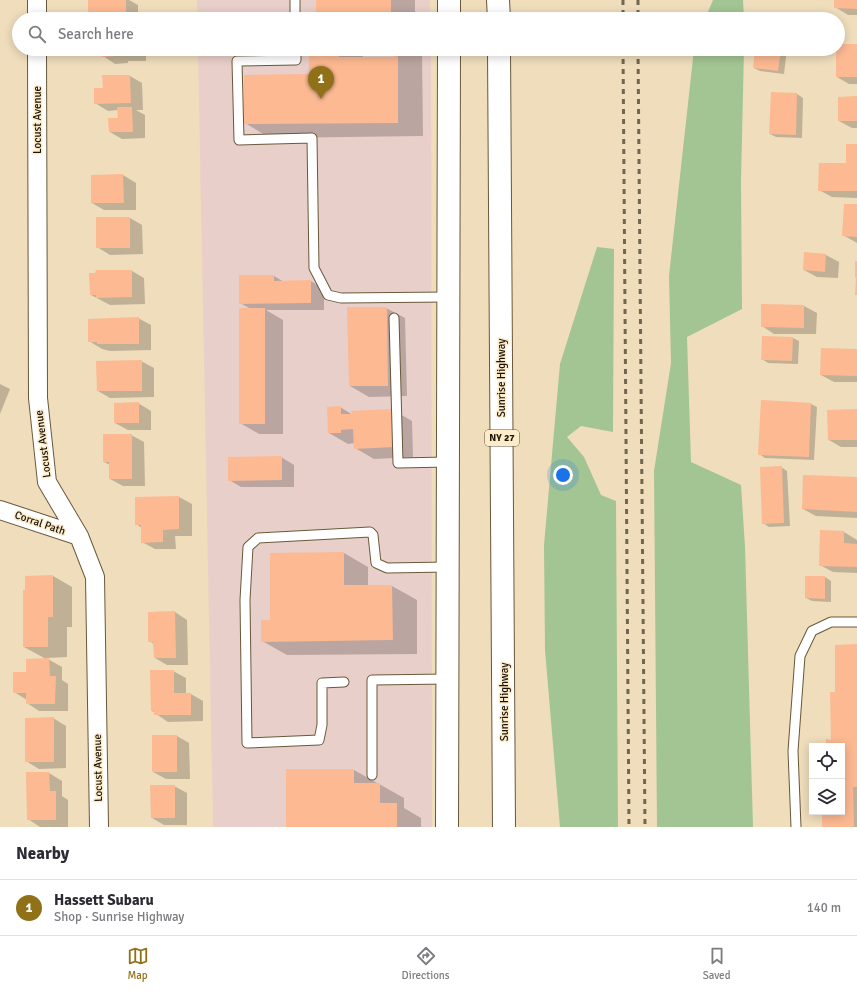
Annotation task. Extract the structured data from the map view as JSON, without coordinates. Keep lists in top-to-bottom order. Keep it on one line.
{"streets":{"highway":["Sunrise Highway","NY 27"],"street":["Locust Avenue","Corral Path"]},"crossings":[["Locust Avenue","Corral Path"]],"page":{"search":"Search here","pins":"1","heading":"Nearby","list":[{"mark":"1","name":"Hassett Subaru","note":"Shop · Sunrise Highway","value":"140 m"}],"nav":["Map","Directions","Saved"]}}
